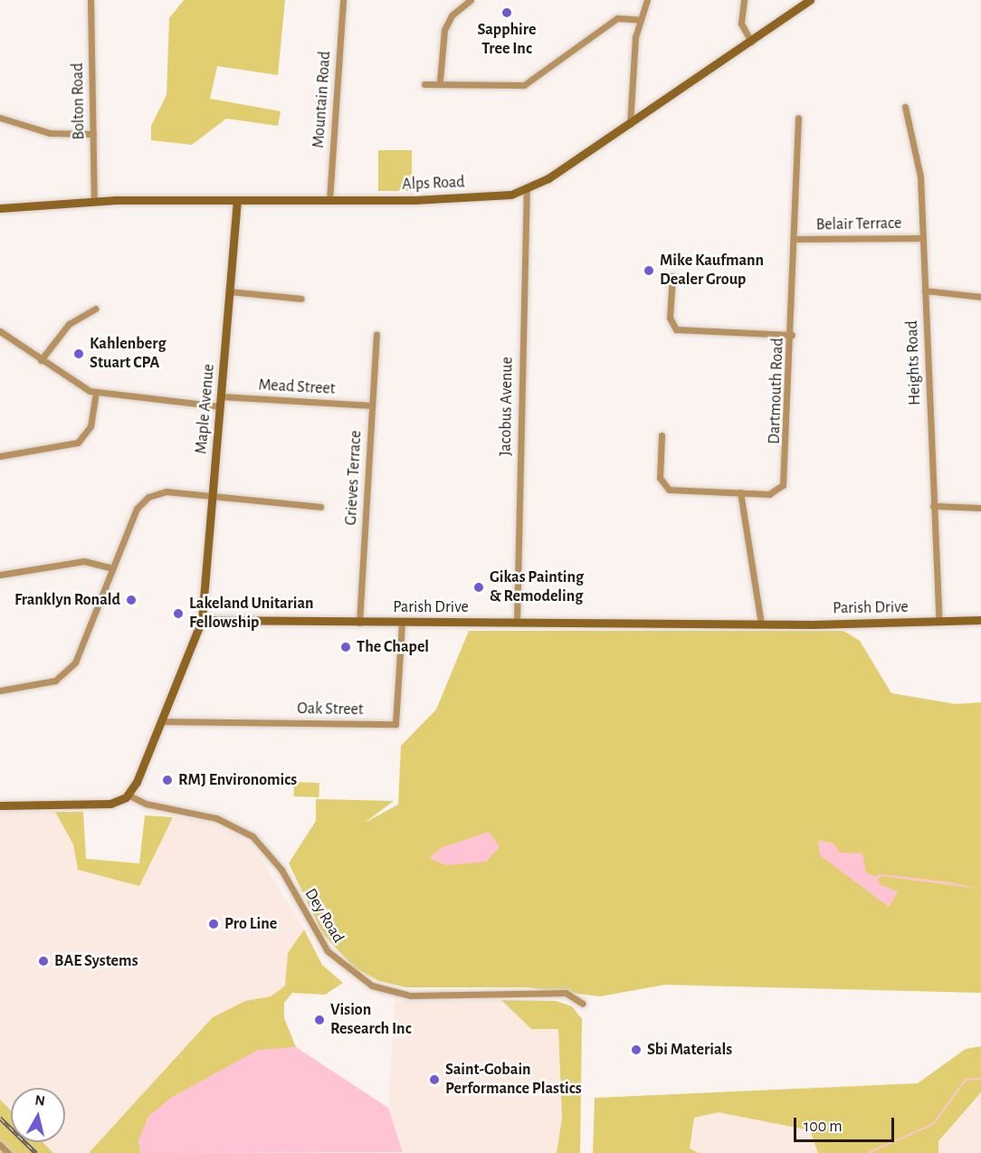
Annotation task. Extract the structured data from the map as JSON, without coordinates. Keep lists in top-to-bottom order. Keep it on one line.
{"streets":{"street":["Mountain Road","Bolton Road","Alps Road","Belair Terrace","Heights Road","Mead Street","Dartmouth Road","Jacobus Avenue","Maple Avenue","Grieves Terrace","Parish Drive","Oak Street","Dey Road"]},"crossings":[["Mountain Road","Alps Road"],["Bolton Road","Alps Road"],["Alps Road","Jacobus Avenue"],["Alps Road","Maple Avenue"],["Belair Terrace","Heights Road"],["Belair Terrace","Dartmouth Road"],["Heights Road","Parish Drive"],["Mead Street","Maple Avenue"],["Mead Street","Grieves Terrace"],["Jacobus Avenue","Parish Drive"],["Maple Avenue","Parish Drive"],["Grieves Terrace","Parish Drive"],["Parish Drive","Oak Street"]],"places":["Sapphire Tree Inc","Mike Kaufmann Dealer Group","Kahlenberg Stuart CPA","Gikas Painting & Remodeling","Franklyn Ronald","Lakeland Unitarian Fellowship","The Chapel","RMJ Environomics","Pro Line","BAE Systems","Vision Research Inc","Sbi Materials","Saint-Gobain Performance Plastics"],"scale_bar":"100 m","north":"top"}
